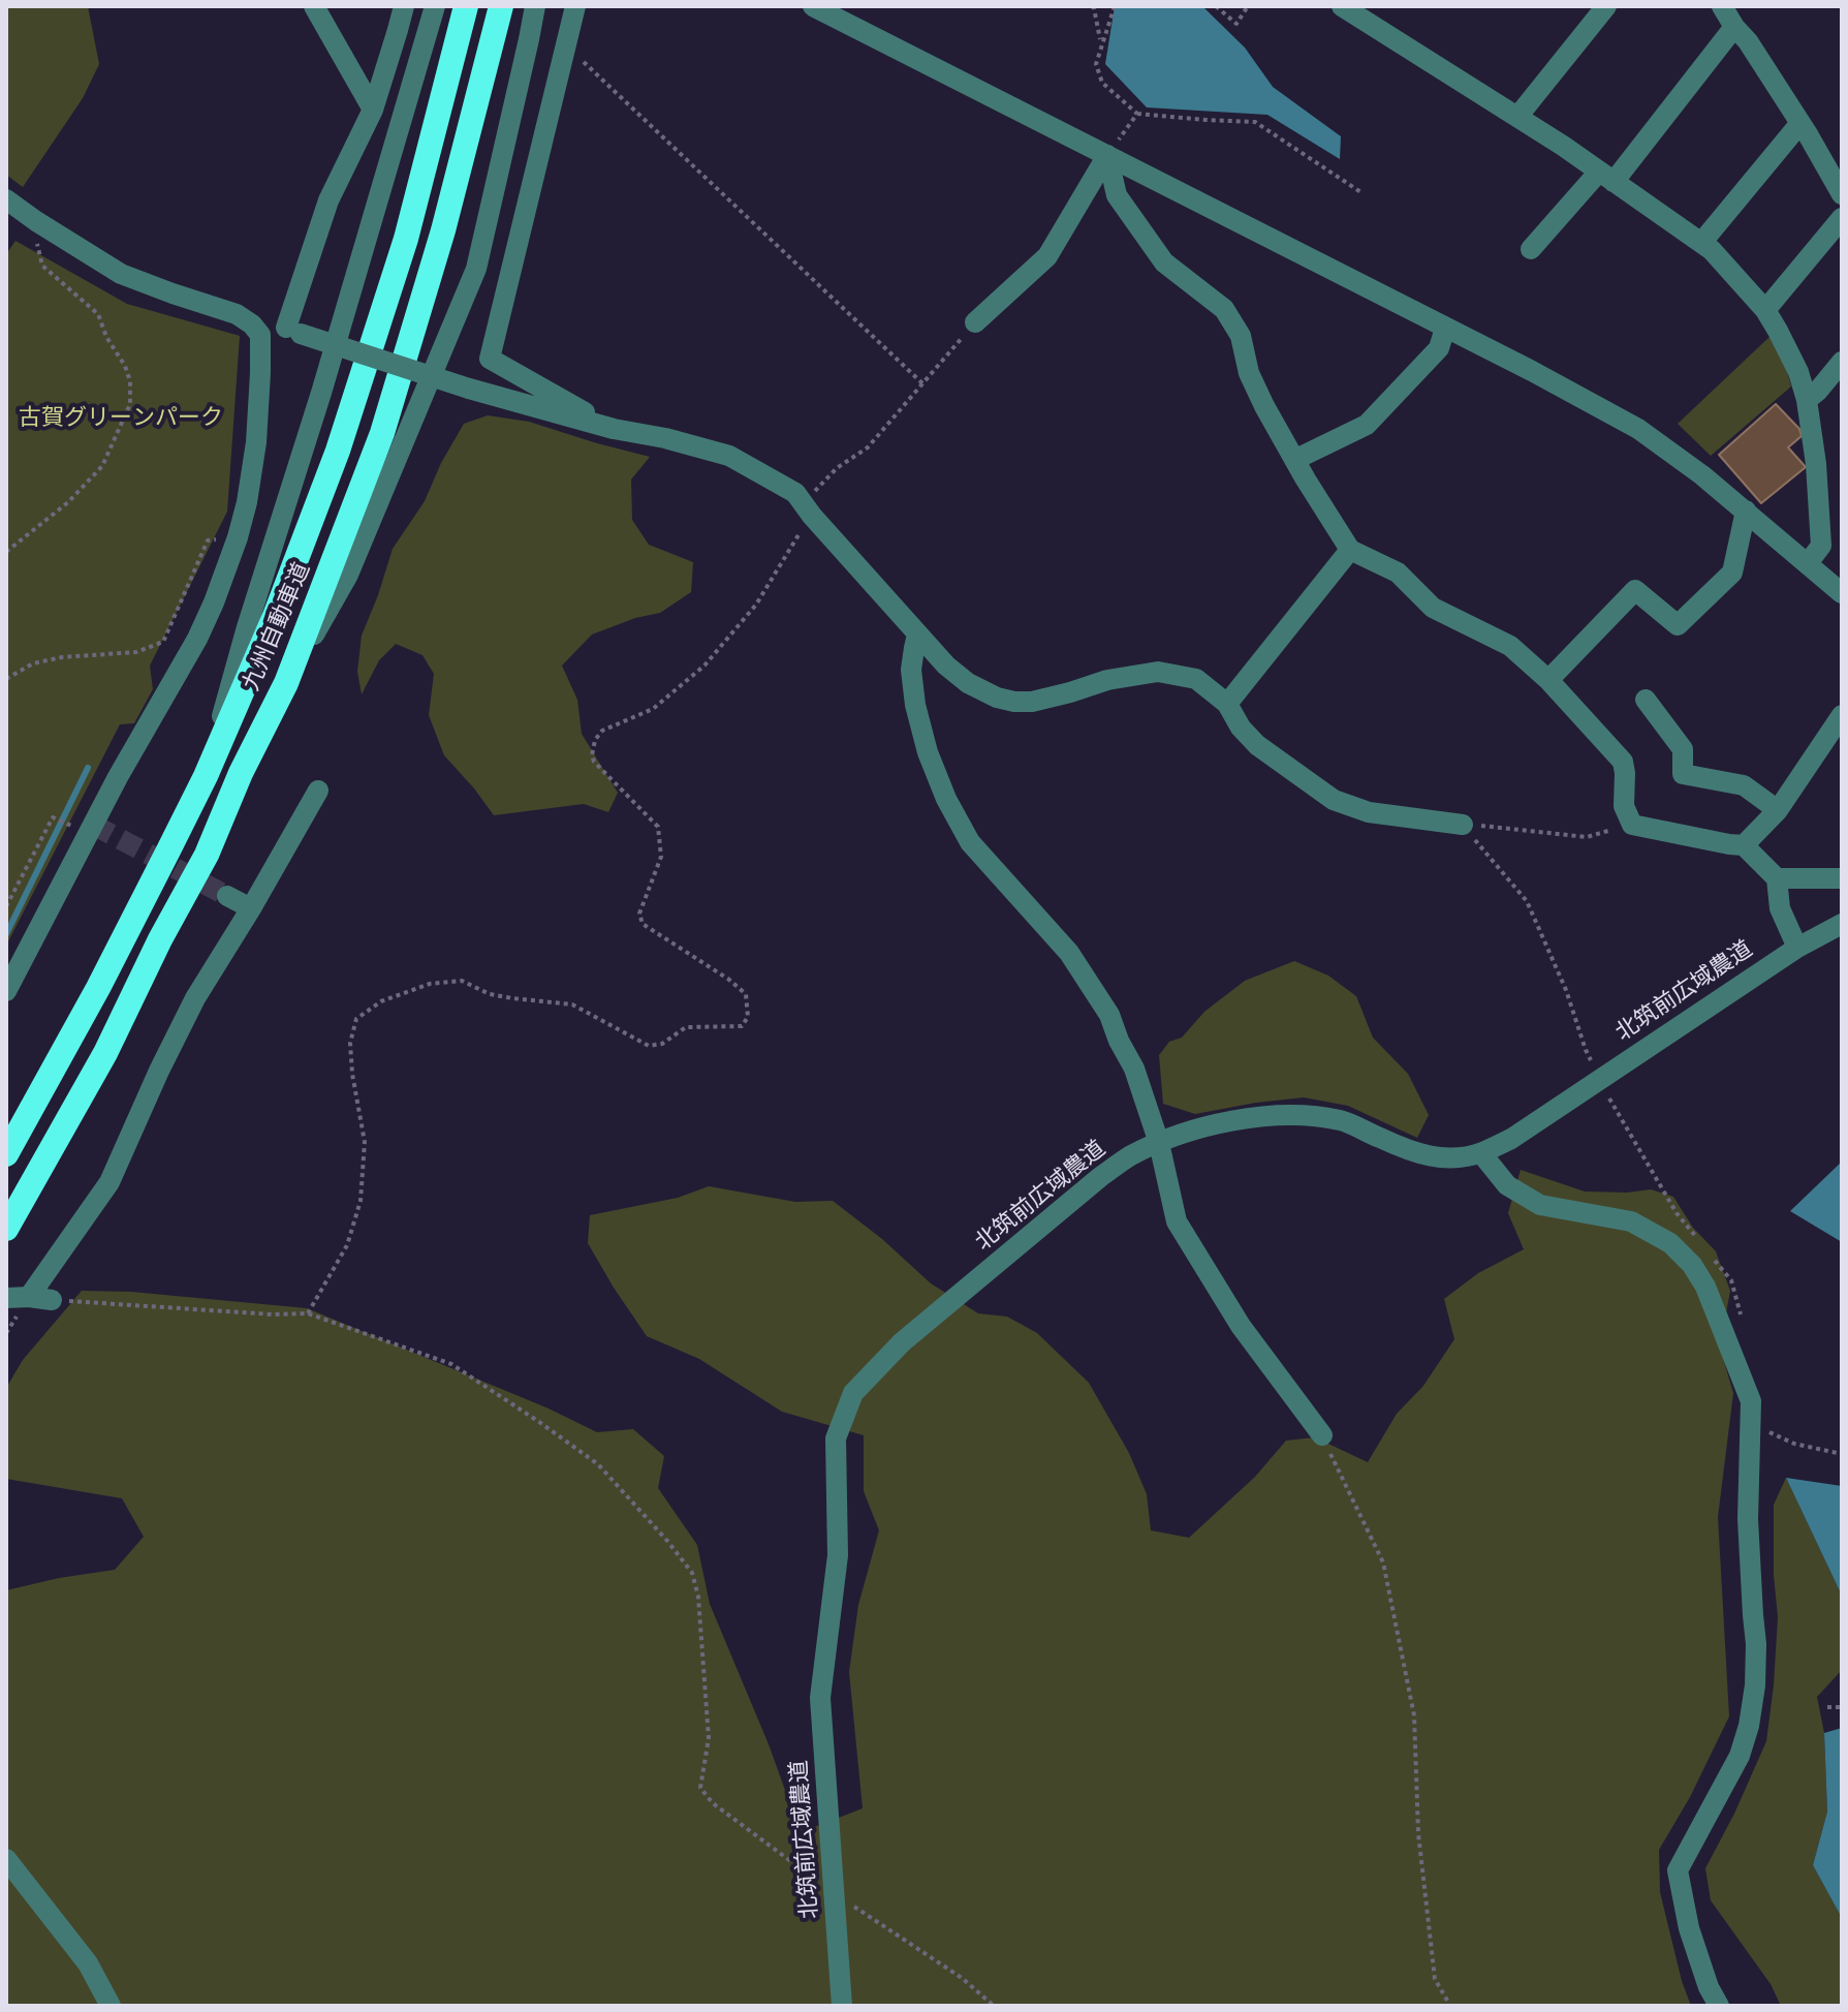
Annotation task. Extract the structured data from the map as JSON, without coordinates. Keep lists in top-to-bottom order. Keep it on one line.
{"streets":{"highway":["九州自動車道"],"street":["北筑前広域農道"]},"parks":["古賀グリーンパーク"]}
